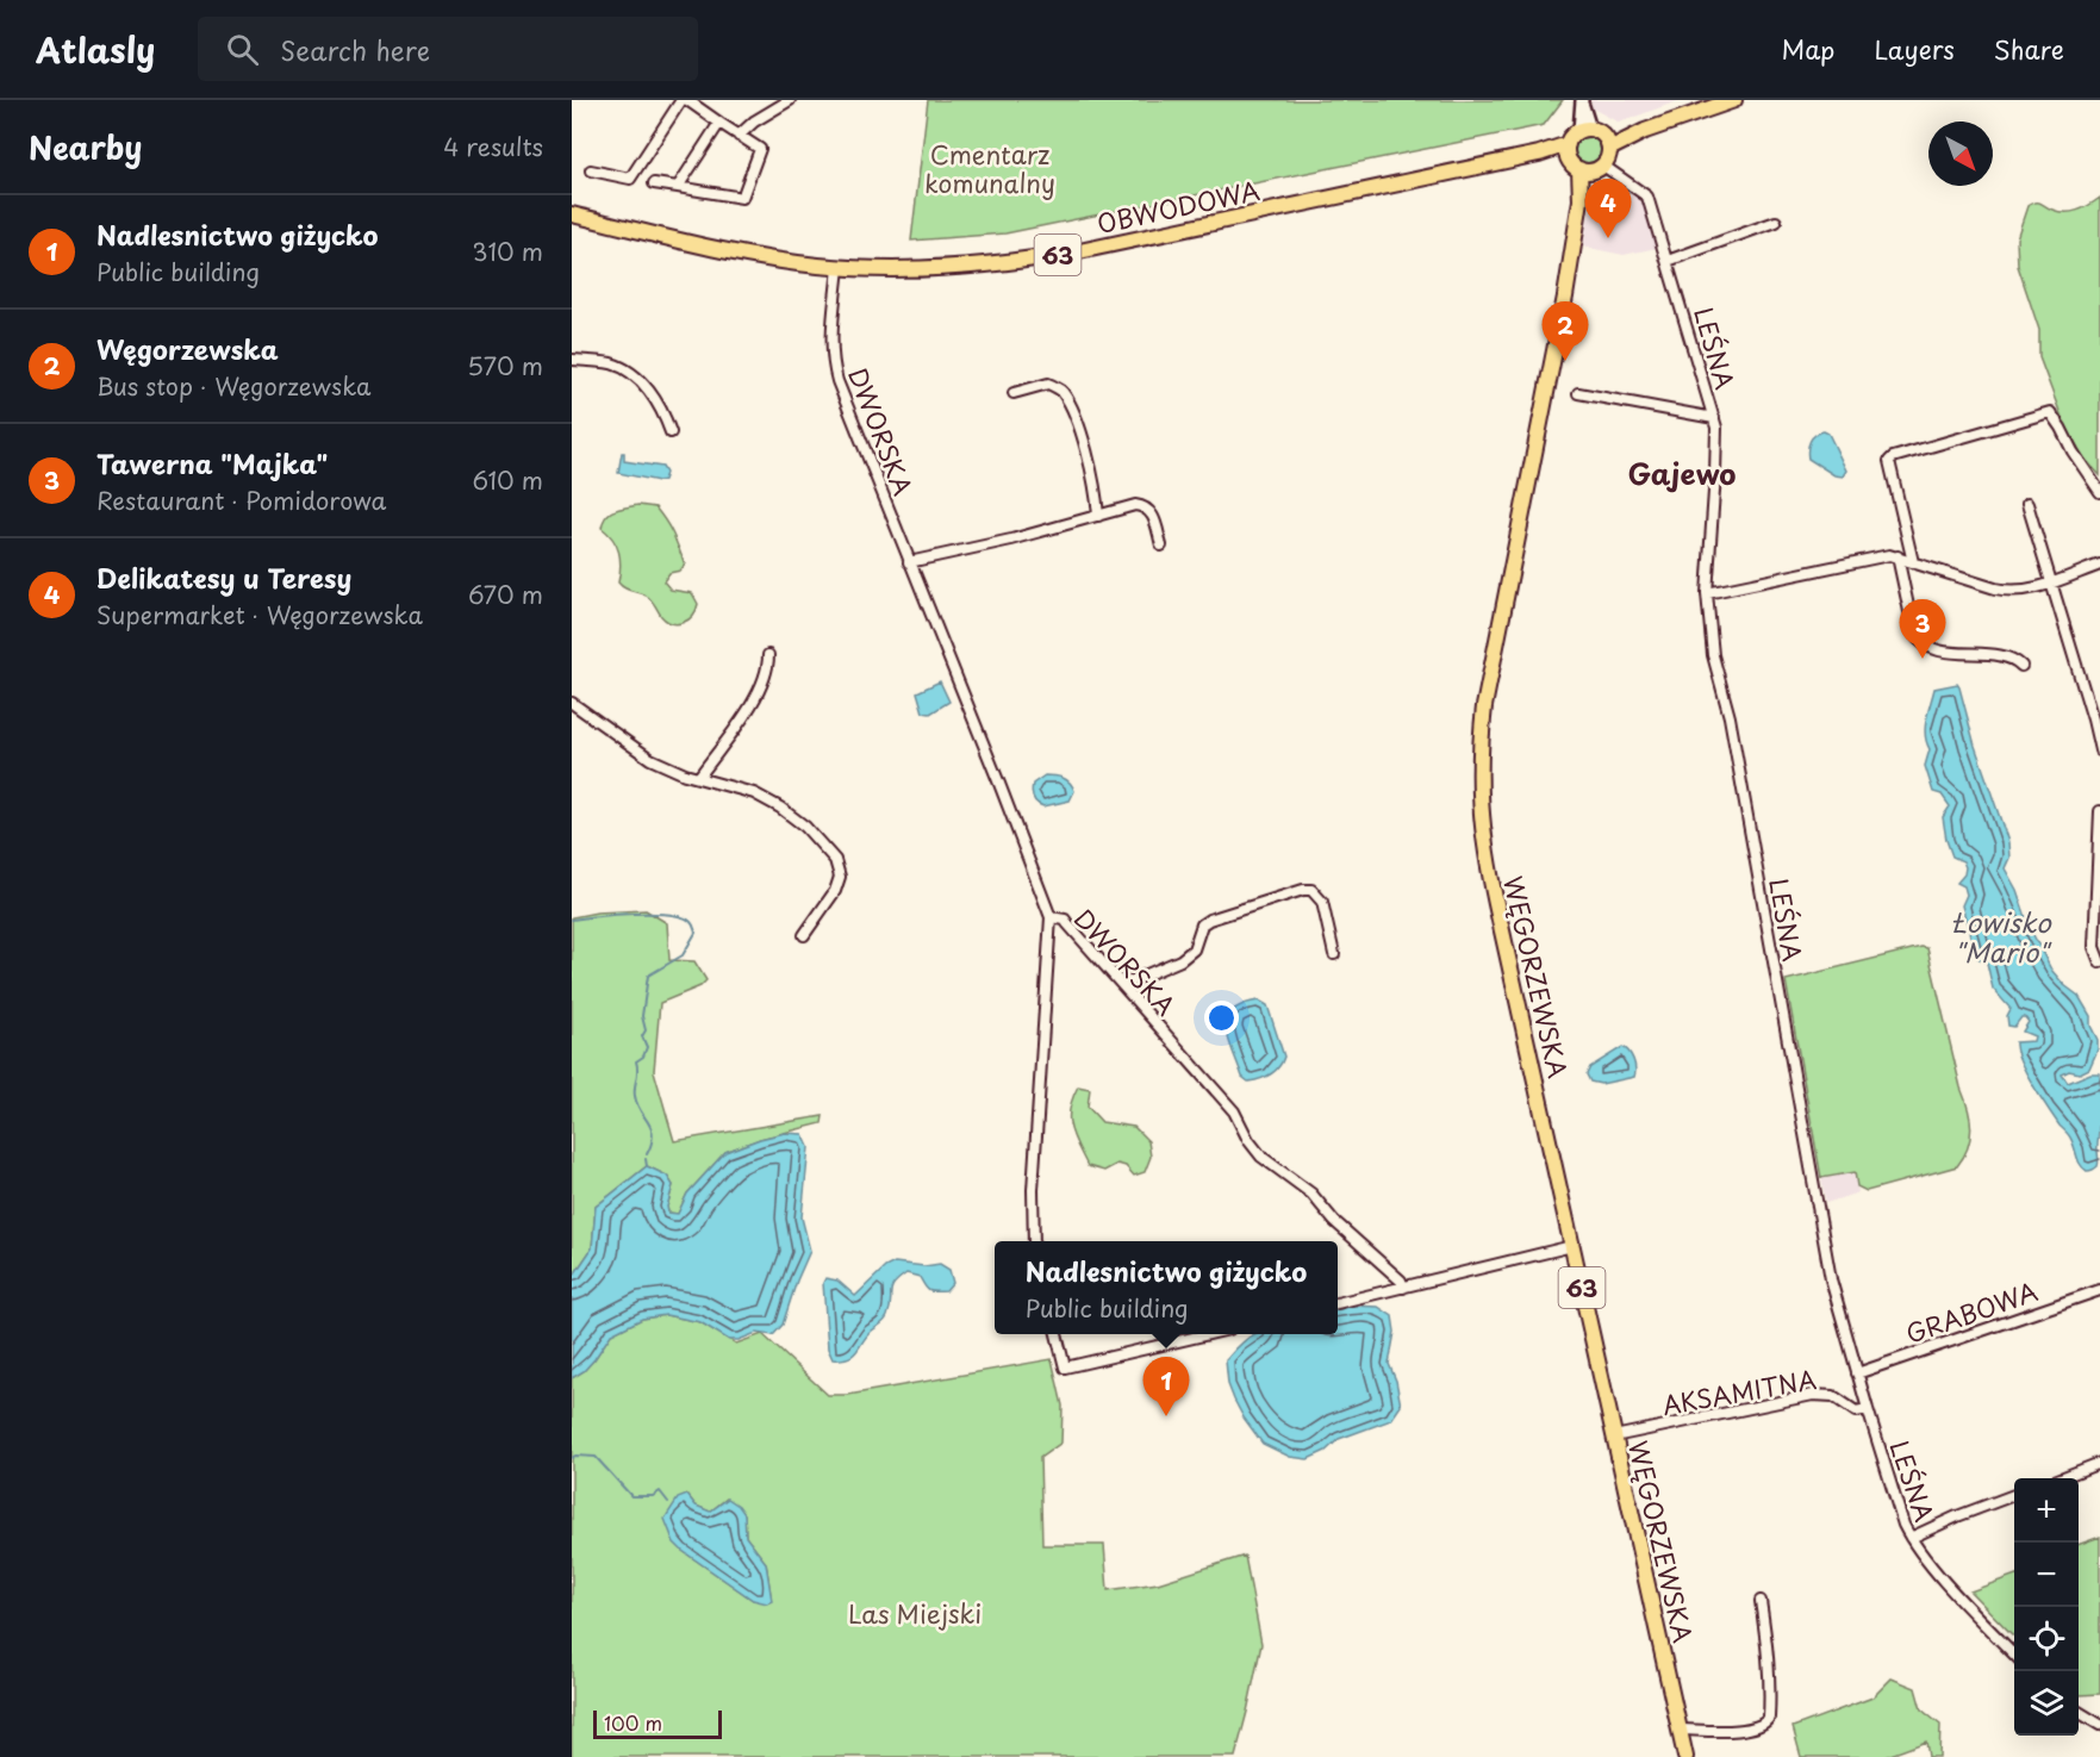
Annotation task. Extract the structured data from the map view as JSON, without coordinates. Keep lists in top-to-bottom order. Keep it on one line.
{"streets":{"main road":["OBWODOWA","63","WĘGORZEWSKA"],"street":["LEŚNA","DWORSKA","GRABOWA","AKSAMITNA"]},"crossings":[["OBWODOWA","DWORSKA"],["LEŚNA","WĘGORZEWSKA"],["LEŚNA","GRABOWA"],["LEŚNA","AKSAMITNA"],["WĘGORZEWSKA","AKSAMITNA"]],"districts":["Gajewo"],"water":["Łowisko \"Mario\""],"parks":["Cmentarz komunalny","Las Miejski"],"scale_bar":"100 m","north":"bottom right","page":{"header":"Atlasly","search":"Search here","nav":["Map","Layers","Share"],"heading":["Nearby","4 results"],"pins":["4","2","3","1"],"list":[{"mark":"1","name":"Nadlesnictwo giżycko","note":"Public building","value":"310 m"},{"mark":"2","name":"Węgorzewska","note":"Bus stop · Węgorzewska","value":"570 m"},{"mark":"3","name":"Tawerna \"Majka\"","note":"Restaurant · Pomidorowa","value":"610 m"},{"mark":"4","name":"Delikatesy u Teresy","note":"Supermarket · Węgorzewska","value":"670 m"}],"popup":["Nadlesnictwo giżycko","Public building"],"map_buttons":["+","−"],"scale":"100 m"}}
